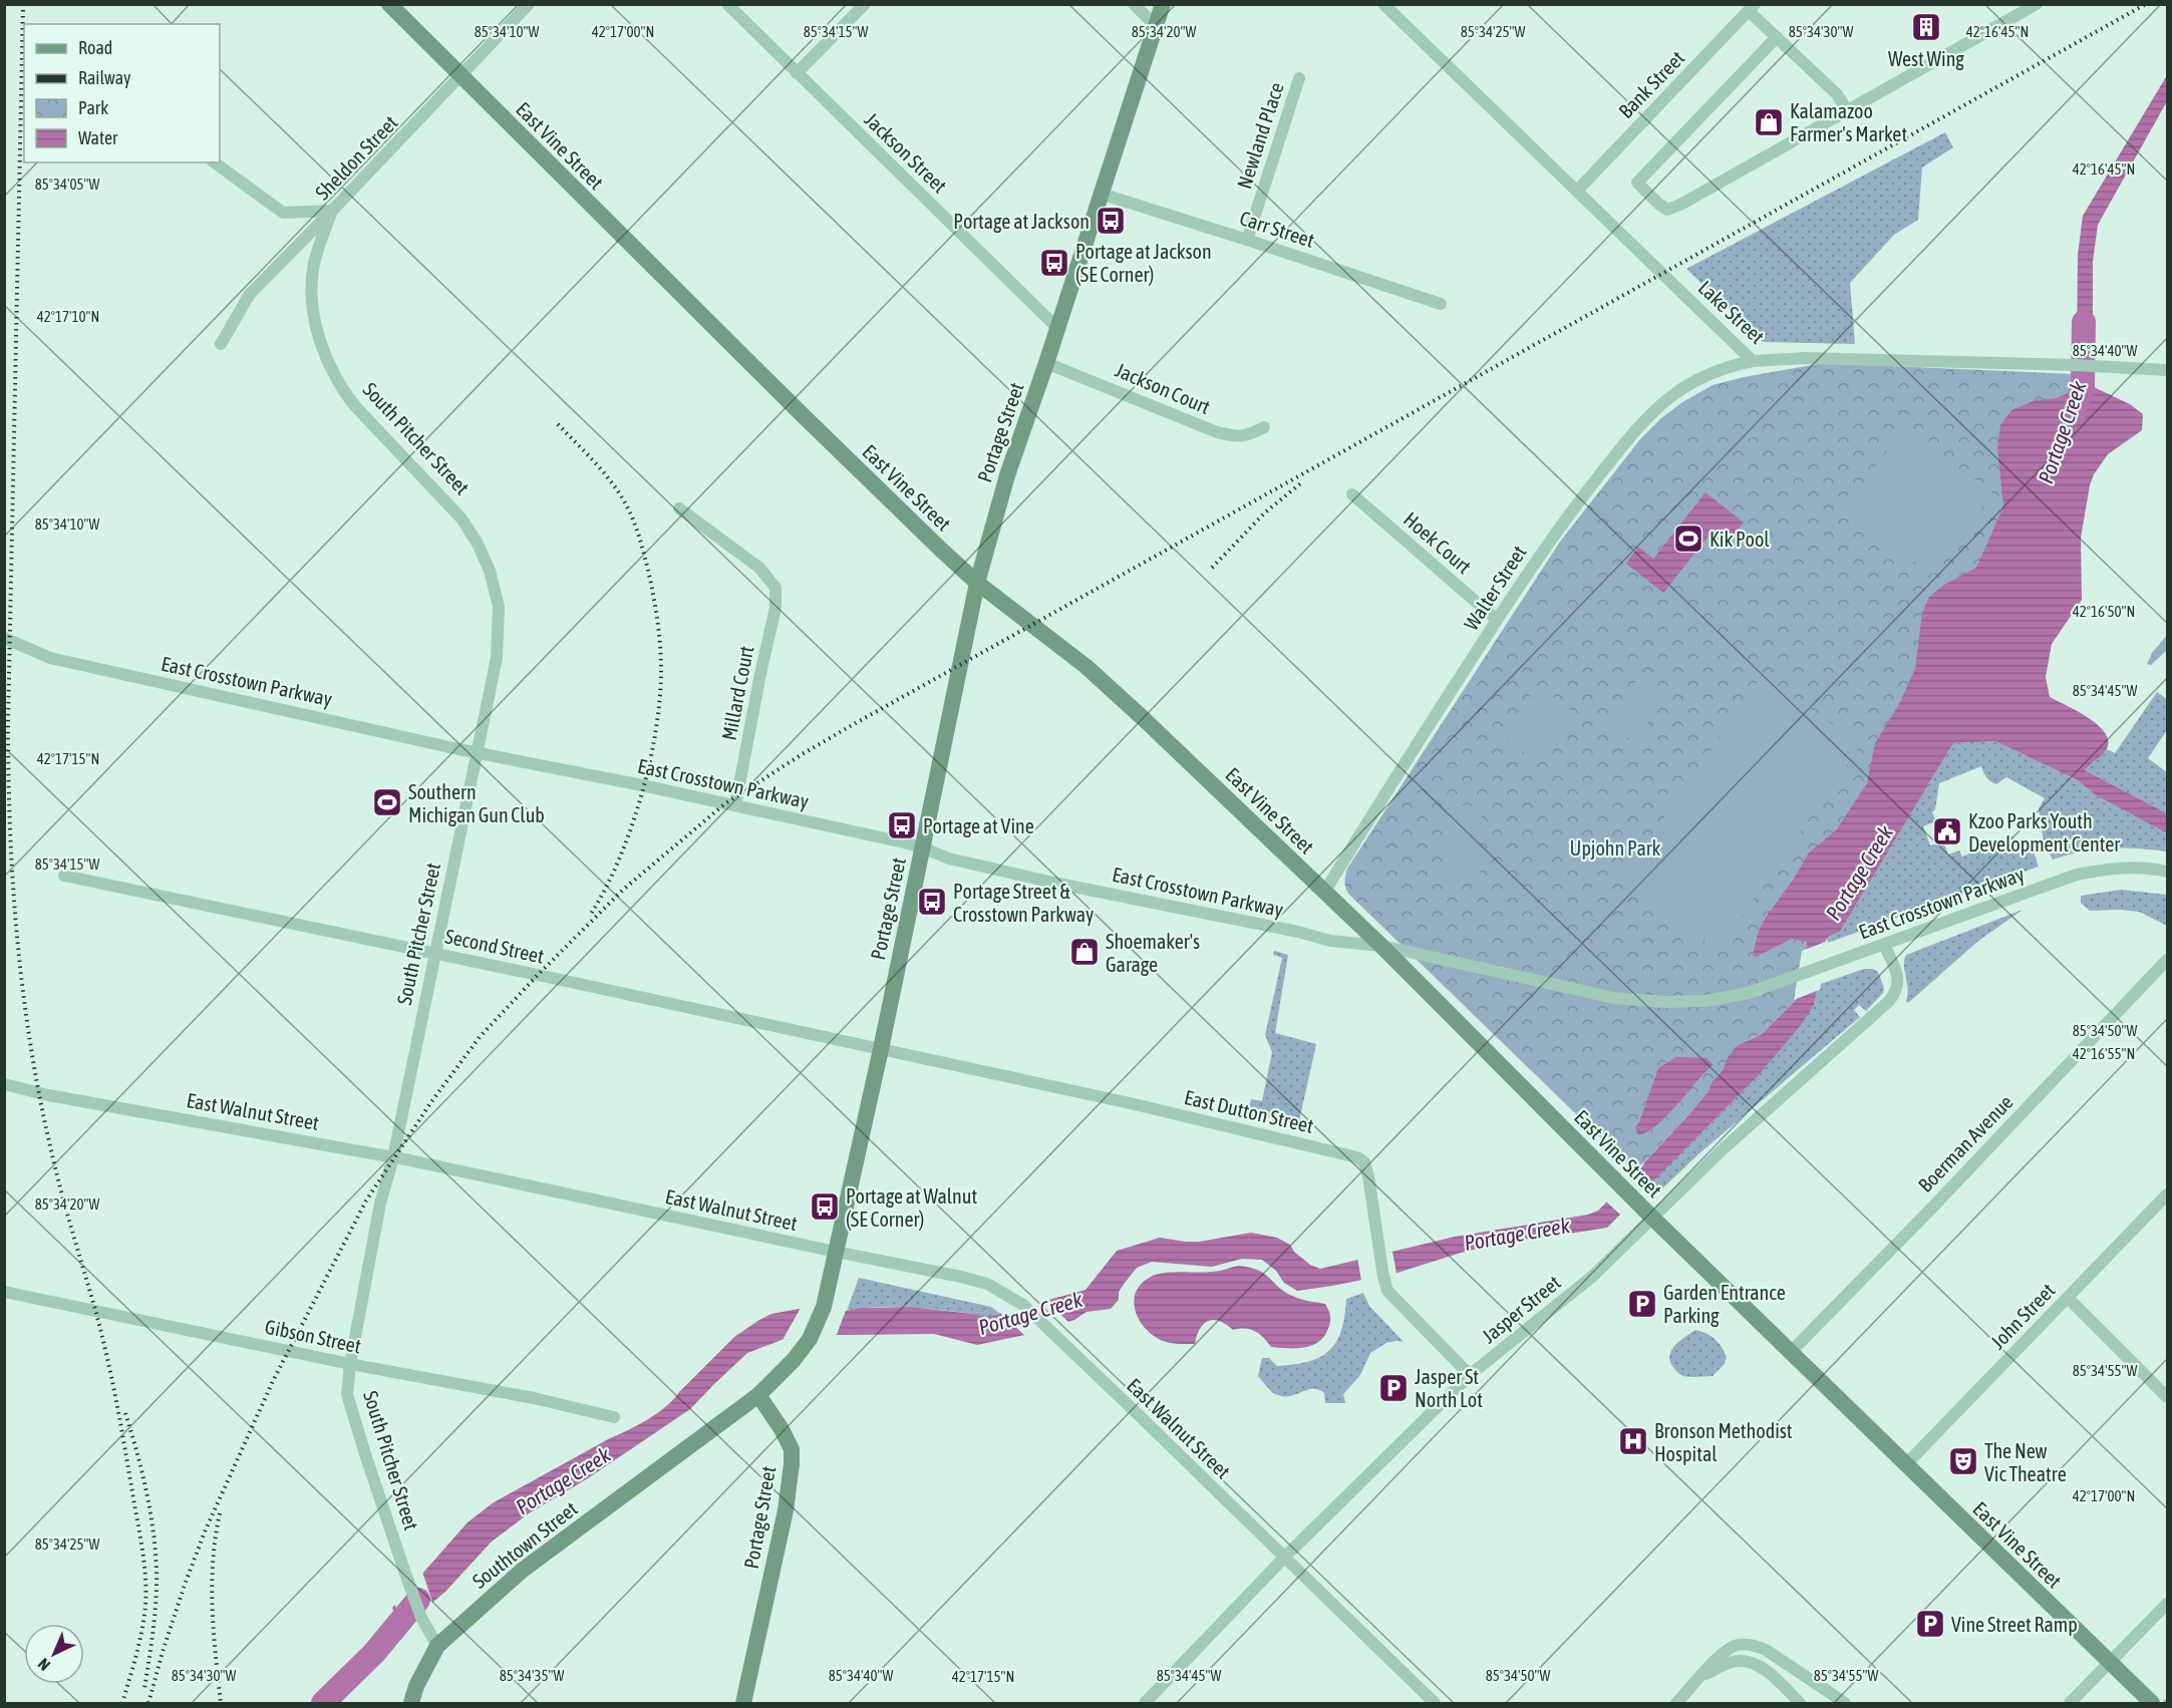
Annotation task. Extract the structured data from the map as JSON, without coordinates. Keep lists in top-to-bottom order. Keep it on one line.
{"streets":{"street":["Bank Street","Newland Place","East Vine Street","Jackson Street","Sheldon Street","Carr Street","Lake Street","Jackson Court","Portage Street","South Pitcher Street","Hoek Court","Walter Street","East Crosstown Parkway","Millard Court","Second Street","East Walnut Street","East Dutton Street","Boerman Avenue","Jasper Street","John Street","Gibson Street","Southtown Street"]},"crossings":[["Bank Street","Lake Street"],["Newland Place","Carr Street"],["East Vine Street","Sheldon Street"],["East Vine Street","Portage Street"],["East Vine Street","Walter Street"],["East Vine Street","East Crosstown Parkway"],["East Vine Street","Boerman Avenue"],["East Vine Street","Jasper Street"],["East Vine Street","John Street"],["Jackson Street","Portage Street"],["Sheldon Street","South Pitcher Street"],["Carr Street","Portage Street"],["Lake Street","Walter Street"],["Jackson Court","Portage Street"],["Portage Street","East Crosstown Parkway"],["Portage Street","Second Street"],["Portage Street","East Walnut Street"],["Portage Street","East Dutton Street"],["Portage Street","Southtown Street"],["South Pitcher Street","East Crosstown Parkway"],["South Pitcher Street","Second Street"],["South Pitcher Street","East Walnut Street"],["South Pitcher Street","Gibson Street"],["South Pitcher Street","Southtown Street"],["Hoek Court","Walter Street"],["East Crosstown Parkway","Millard Court"],["East Crosstown Parkway","Jasper Street"],["Second Street","East Dutton Street"],["East Walnut Street","Jasper Street"],["East Dutton Street","Jasper Street"]],"water":["Portage Creek"],"parks":["Upjohn Park"],"places":{"building":["West Wing"],"shop":["Kalamazoo Farmer's Market","Shoemaker's Garage"],"bus stop":["Portage at Jackson","Portage at Jackson (SE Corner)","Portage at Vine","Portage Street & Crosstown Parkway","Portage at Walnut (SE Corner)"],"sports":["Kik Pool","Southern Michigan Gun Club"],"public building":["Kzoo Parks Youth Development Center"],"parking":["Garden Entrance Parking","Jasper St North Lot","Vine Street Ramp"],"hospital":["Bronson Methodist Hospital"],"theatre":["The New Vic Theatre"]},"legend":["Road","Railway","Park","Water"],"north":"bottom left","coordinates":["42°17'00\"N","42°16'45\"N","85°34'15\"W","85°34'20\"W","85°34'10\"W","85°34'25\"W","85°34'30\"W","85°34'05\"W","42°17'10\"N","85°34'40\"W","42°16'50\"N","85°34'45\"W","42°17'15\"N","85°34'50\"W","42°16'55\"N","85°34'55\"W","85°34'35\"W"]}
